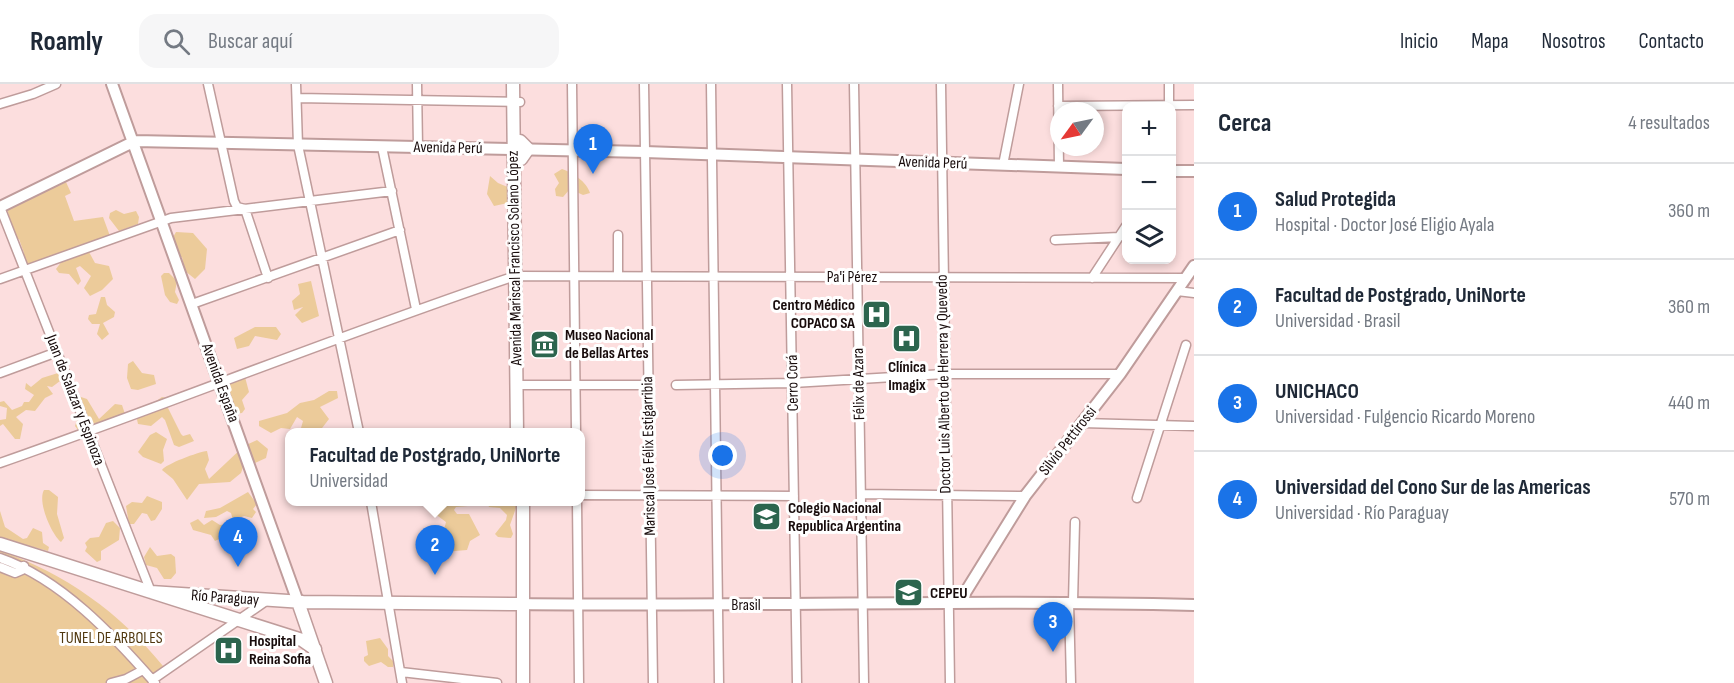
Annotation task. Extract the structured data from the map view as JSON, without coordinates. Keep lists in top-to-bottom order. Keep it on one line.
{"streets":{"highway":["Avenida Mariscal Francisco Solano López","Avenida España","Río Paraguay","Brasil"],"main road":["Avenida Perú","Silvio Pettirossi"],"street":["Pa'i Pérez","Cerro Corá","Félix de Azara","Doctor Luis Alberto de Herrera y Quevedo","Juan de Salazar y Espinoza","Mariscal José Félix Estigarribia"]},"crossings":[["Avenida Perú","Avenida Mariscal Francisco Solano López"],["Avenida Perú","Avenida España"],["Avenida Perú","Cerro Corá"],["Avenida Perú","Félix de Azara"],["Avenida Perú","Doctor Luis Alberto de Herrera y Quevedo"],["Avenida Perú","Juan de Salazar y Espinoza"],["Avenida Perú","Mariscal José Félix Estigarribia"],["Avenida Mariscal Francisco Solano López","Pa'i Pérez"],["Pa'i Pérez","Avenida España"],["Pa'i Pérez","Cerro Corá"],["Pa'i Pérez","Félix de Azara"],["Pa'i Pérez","Doctor Luis Alberto de Herrera y Quevedo"],["Pa'i Pérez","Juan de Salazar y Espinoza"],["Pa'i Pérez","Silvio Pettirossi"],["Pa'i Pérez","Mariscal José Félix Estigarribia"],["Avenida España","Río Paraguay"],["Avenida España","Brasil"],["Cerro Corá","Brasil"],["Félix de Azara","Brasil"],["Doctor Luis Alberto de Herrera y Quevedo","Silvio Pettirossi"],["Doctor Luis Alberto de Herrera y Quevedo","Brasil"],["Juan de Salazar y Espinoza","Río Paraguay"],["Silvio Pettirossi","Brasil"],["Mariscal José Félix Estigarribia","Brasil"],["Río Paraguay","Brasil"]],"parks":["TUNEL DE ARBOLES"],"places":{"hospital":["Centro Médico COPACO SA","Clínica Imagix","Hospital Reina Sofia"],"museum":["Museo Nacional de Bellas Artes"],"school or university":["Colegio Nacional Republica Argentina","CEPEU"]},"north":"bottom left","page":{"header":"Roamly","search":"Buscar aquí","nav":["Inicio","Mapa","Nosotros","Contacto"],"heading":["Cerca","4 resultados"],"map_buttons":["+","−"],"pins":["1","4","2","3"],"list":[{"mark":"1","name":"Salud Protegida","note":"Hospital · Doctor José Eligio Ayala","value":"360 m"},{"mark":"2","name":"Facultad de Postgrado, UniNorte","note":"Universidad · Brasil","value":"360 m"},{"mark":"3","name":"UNICHACO","note":"Universidad · Fulgencio Ricardo Moreno","value":"440 m"},{"mark":"4","name":"Universidad del Cono Sur de las Americas","note":"Universidad · Río Paraguay","value":"570 m"}],"popup":["Facultad de Postgrado, UniNorte","Universidad"]}}
